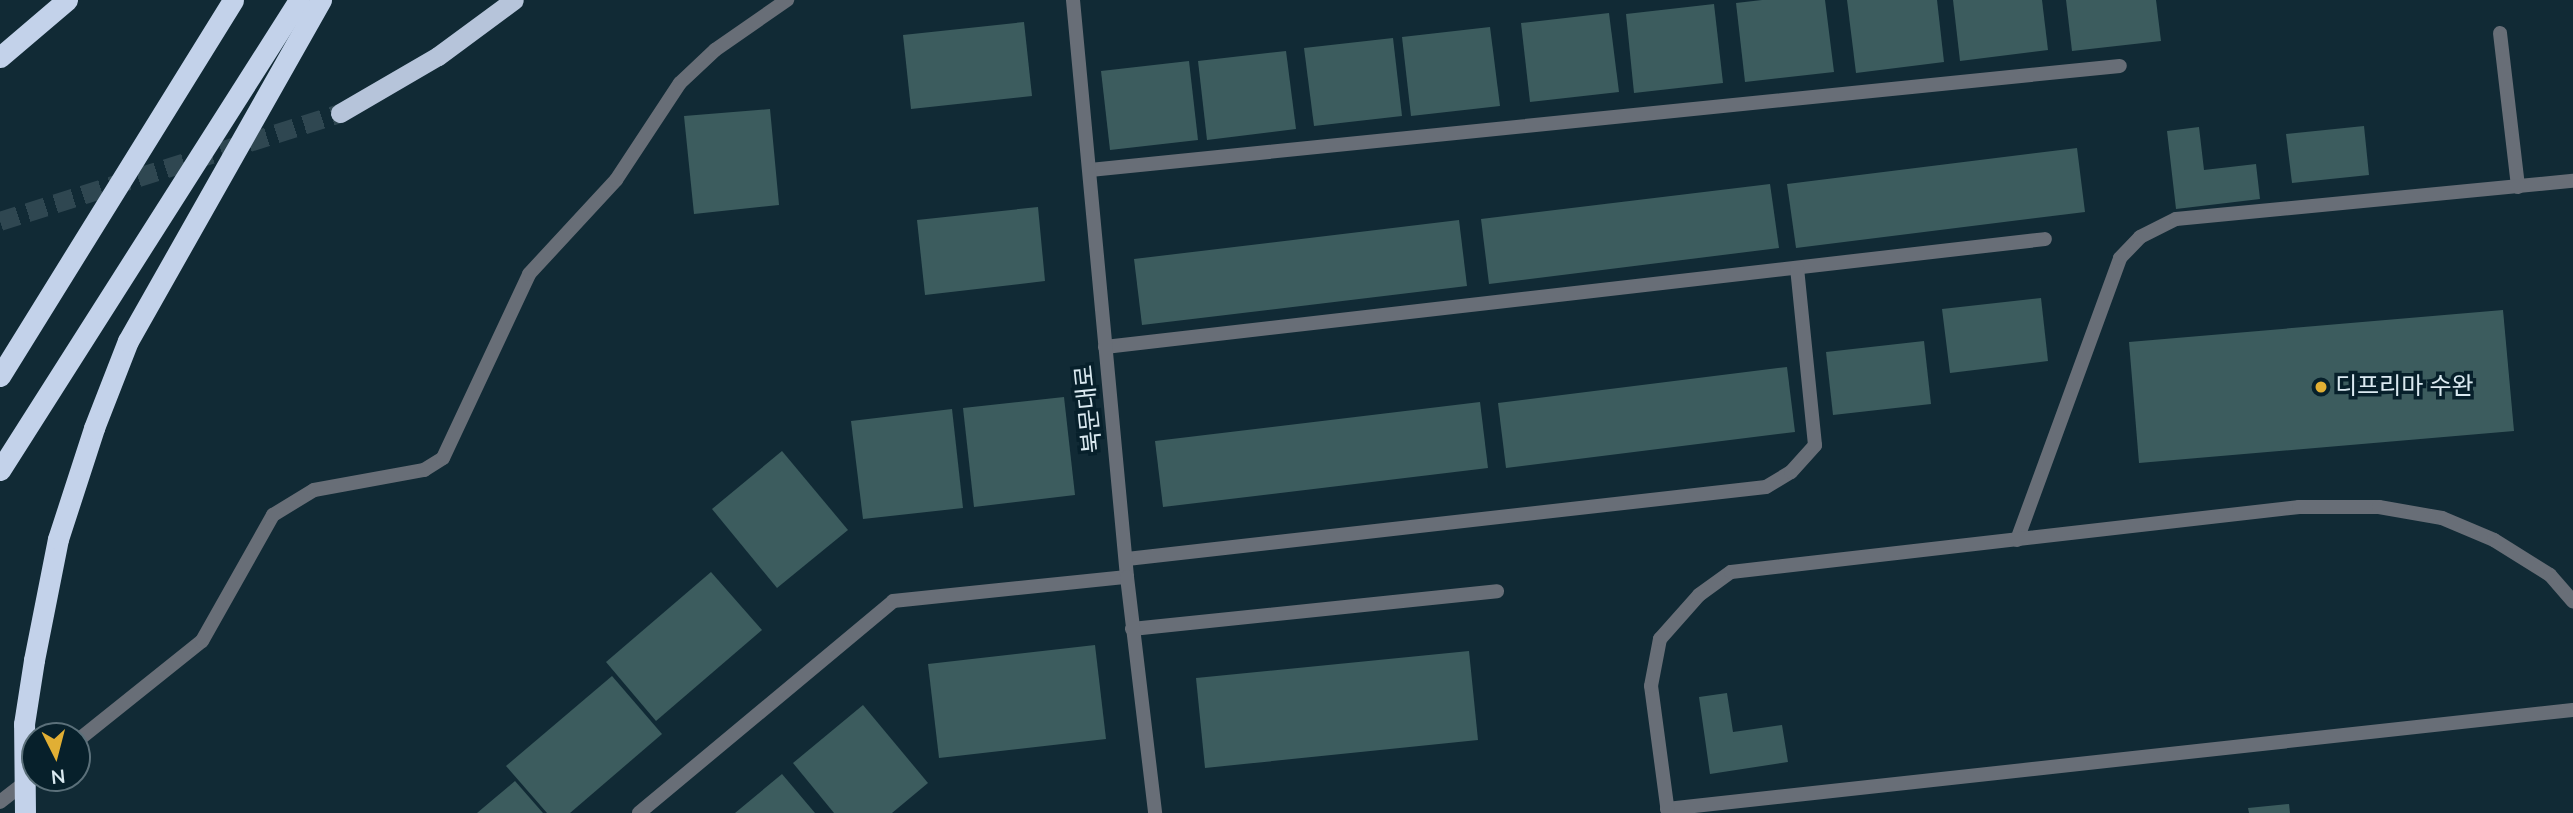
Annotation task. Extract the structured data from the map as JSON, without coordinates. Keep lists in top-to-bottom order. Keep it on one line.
{"streets":{"street":["북문대로"]},"places":["디프리마 수완"],"north":"bottom"}
